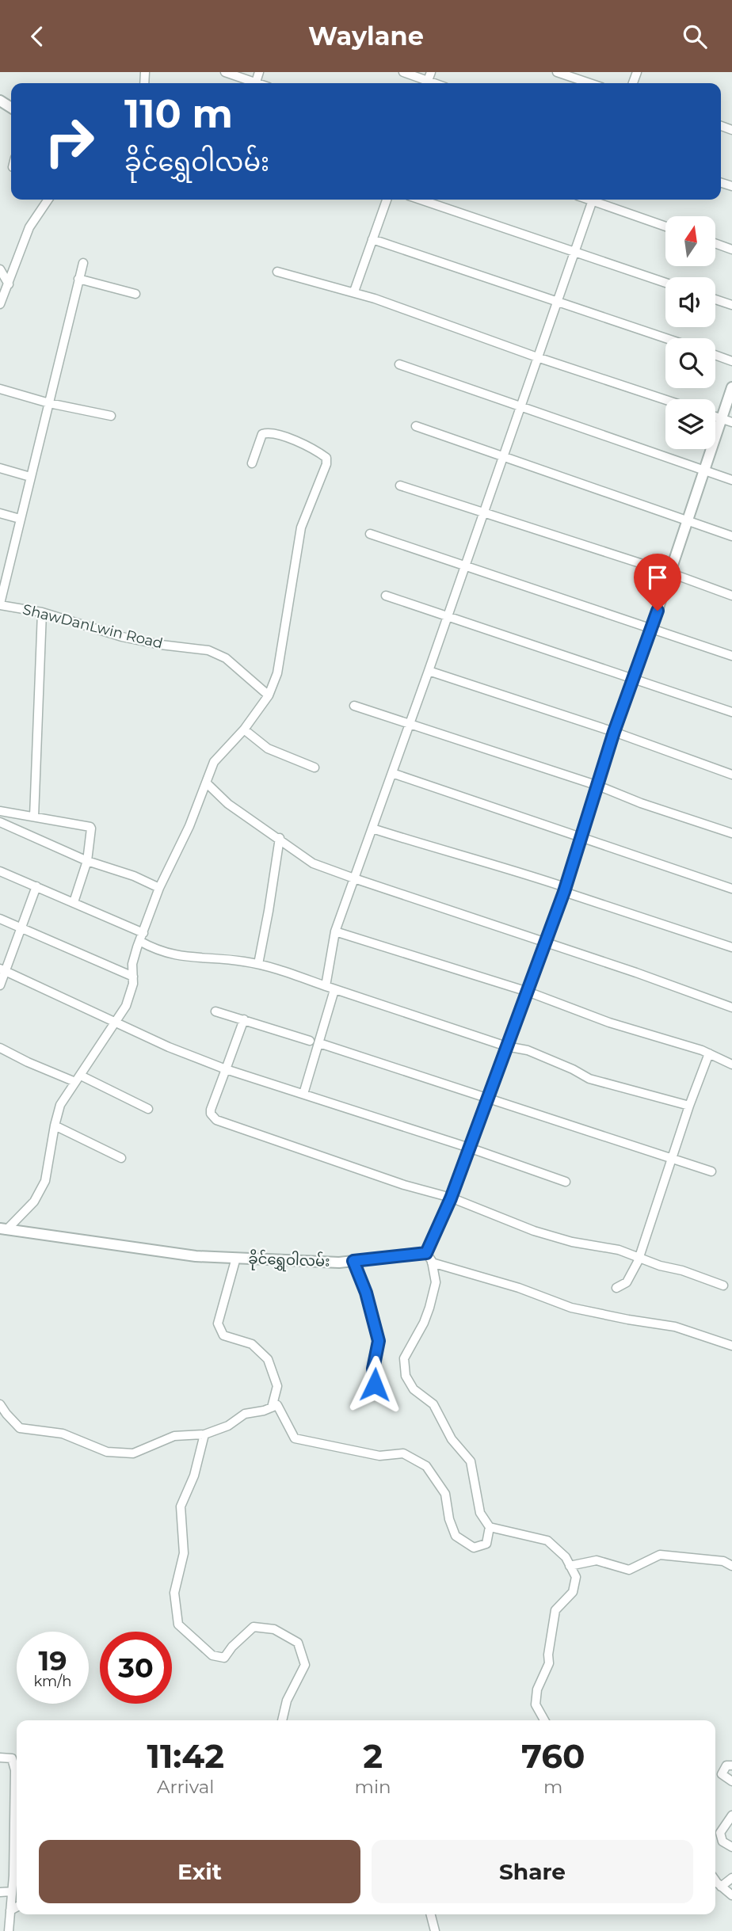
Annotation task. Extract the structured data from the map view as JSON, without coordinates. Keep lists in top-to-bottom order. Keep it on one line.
{"streets":{"street":["ShawDanLwin Road","ခိုင်ရွှေဝါလမ်း"]},"north":"top","page":{"header":"Waylane","turn":["110 m","ခိုင်ရွှေဝါလမ်း"],"speed":"19 km/h","limit":"30","eta":["11:42","Arrival","2","min","760","m"],"buttons":["Exit","Share"]}}
